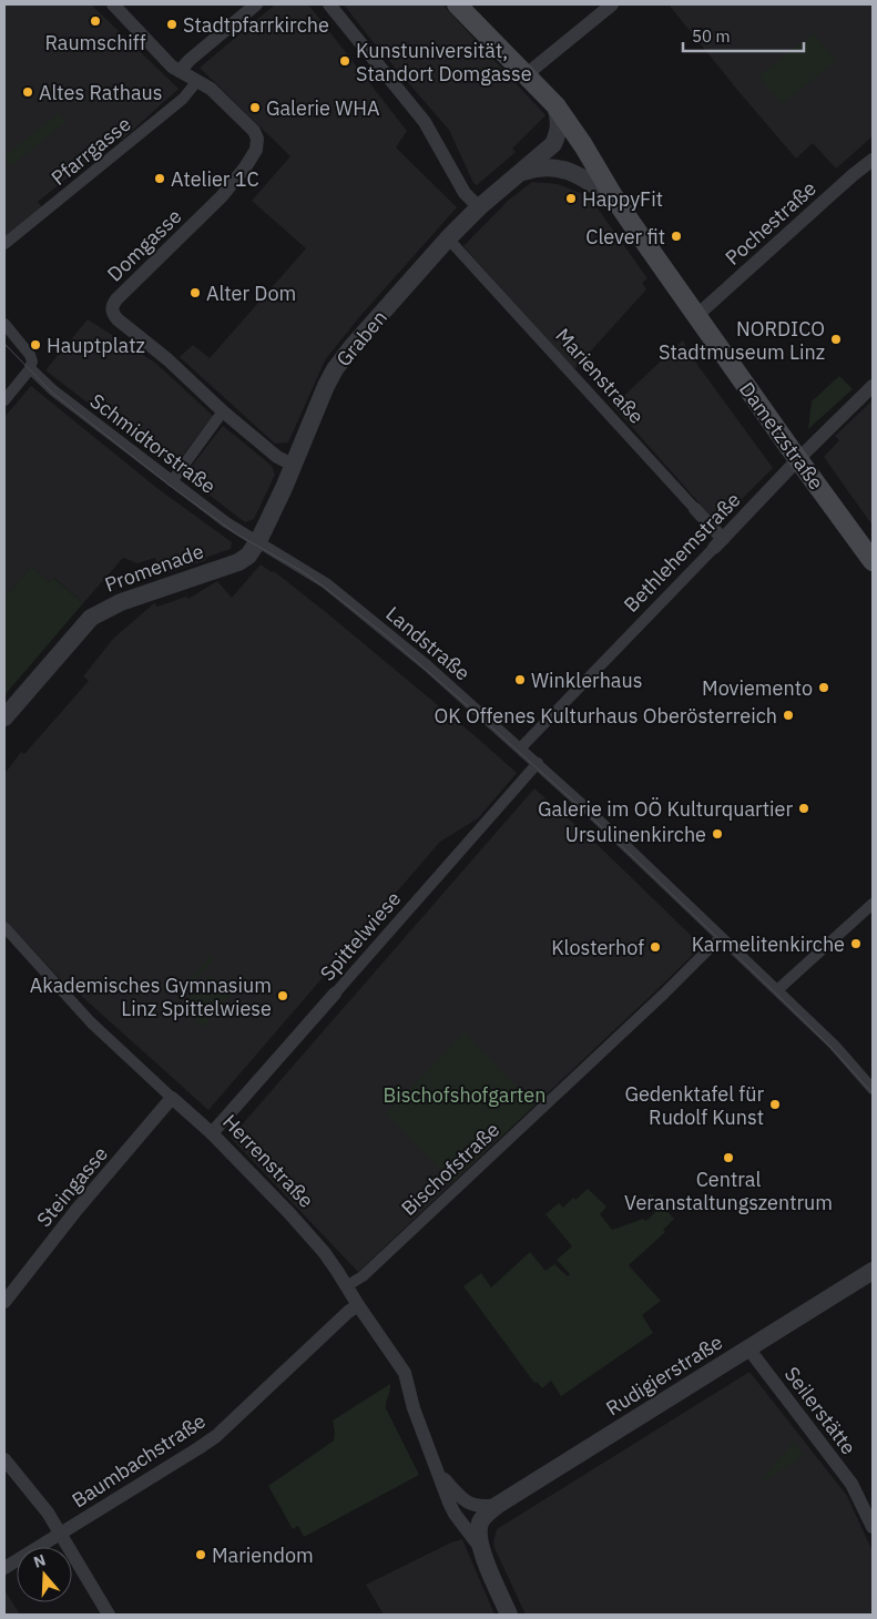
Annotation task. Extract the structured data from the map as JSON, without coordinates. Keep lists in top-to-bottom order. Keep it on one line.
{"streets":{"main road":["Dametzstraße"],"street":["Pfarrgasse","Pochestraße","Domgasse","Graben","Marienstraße","Schmidtorstraße","Bethlehemstraße","Promenade","Landstraße","Spittelwiese","Herrenstraße","Bischofstraße","Steingasse","Rudigierstraße","Seilerstätte","Baumbachstraße"]},"crossings":[["Pfarrgasse","Domgasse"],["Pochestraße","Dametzstraße"],["Domgasse","Graben"],["Graben","Marienstraße"],["Graben","Dametzstraße"],["Graben","Schmidtorstraße"],["Graben","Promenade"],["Graben","Landstraße"],["Marienstraße","Bethlehemstraße"],["Dametzstraße","Bethlehemstraße"],["Schmidtorstraße","Promenade"],["Schmidtorstraße","Landstraße"],["Bethlehemstraße","Landstraße"],["Promenade","Landstraße"],["Landstraße","Spittelwiese"],["Landstraße","Bischofstraße"],["Spittelwiese","Herrenstraße"],["Herrenstraße","Bischofstraße"],["Herrenstraße","Steingasse"],["Herrenstraße","Rudigierstraße"],["Herrenstraße","Baumbachstraße"],["Rudigierstraße","Seilerstätte"]],"parks":["Bischofshofgarten"],"places":["Raumschiff","Stadtpfarrkirche","Kunstuniversität, Standort Domgasse","Altes Rathaus","Galerie WHA","Atelier 1C","HappyFit","Clever fit","Alter Dom","NORDICO Stadtmuseum Linz","Hauptplatz","Winklerhaus","Moviemento","OK Offenes Kulturhaus Oberösterreich","Galerie im OÖ Kulturquartier","Ursulinenkirche","Karmelitenkirche","Klosterhof","Akademisches Gymnasium Linz Spittelwiese","Gedenktafel für Rudolf Kunst","Central Veranstaltungszentrum","Mariendom"],"scale_bar":"50 m","north":"top"}
